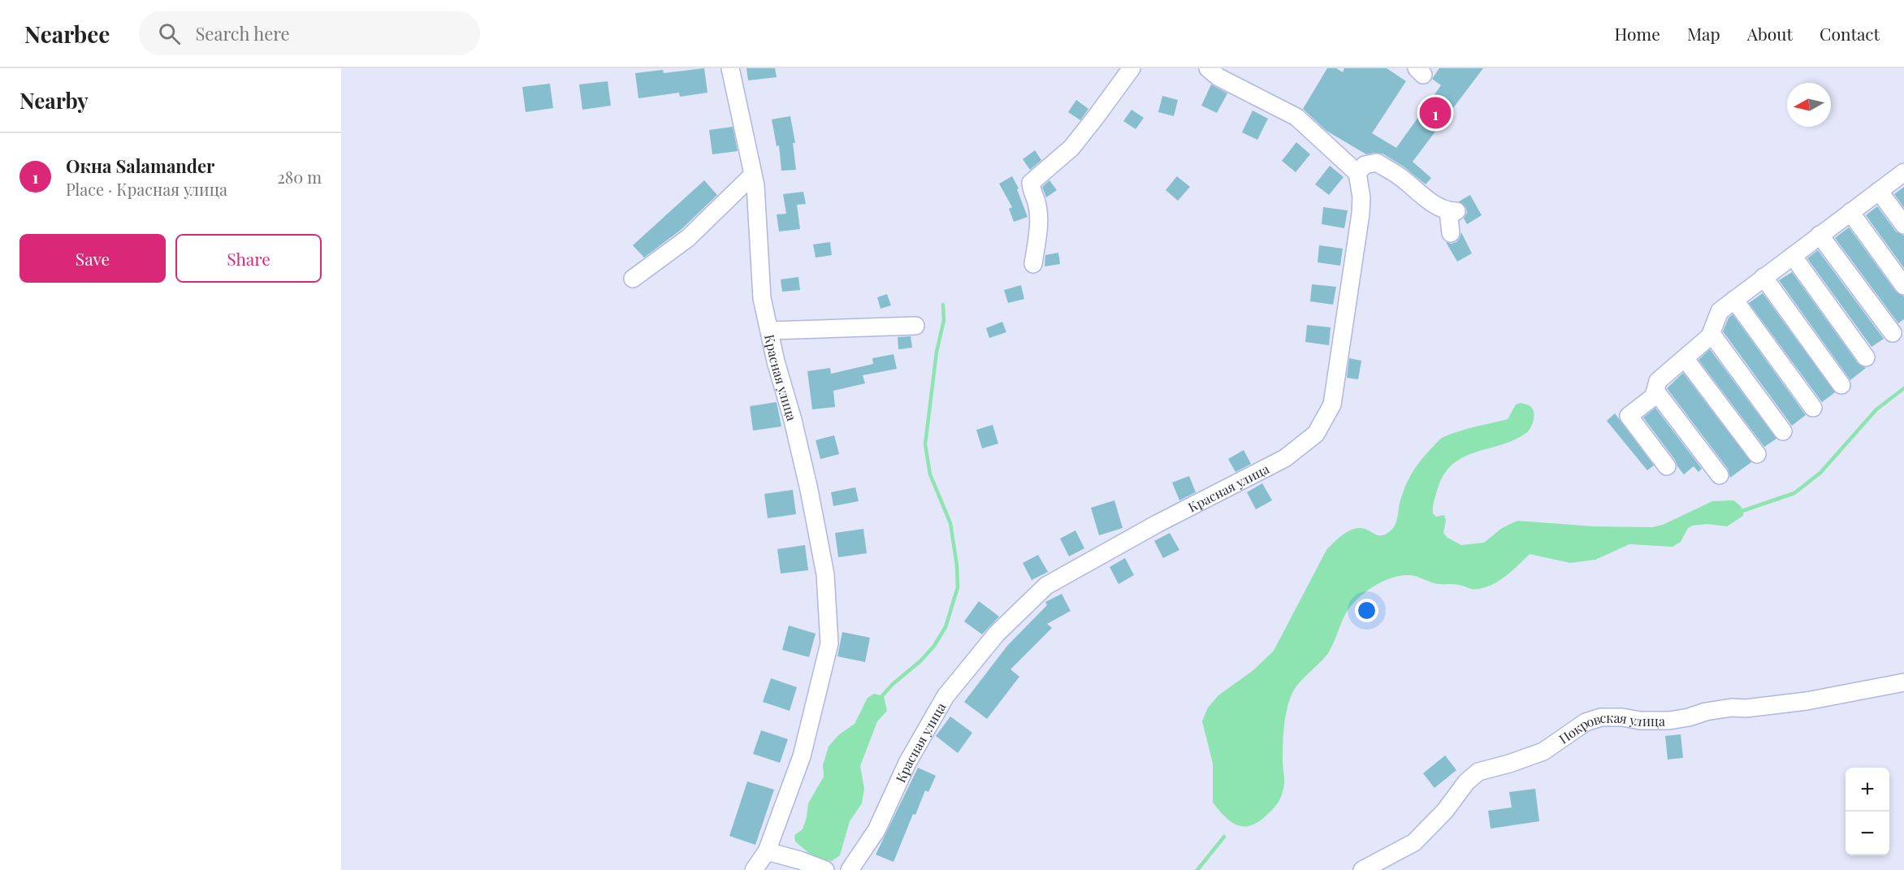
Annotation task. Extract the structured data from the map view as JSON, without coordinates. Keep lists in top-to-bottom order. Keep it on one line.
{"streets":{"street":["Красная улица","Покровская улица"]},"north":"left","page":{"header":"Nearbee","search":"Search here","nav":["Home","Map","About","Contact"],"heading":"Nearby","pins":"1","list":[{"mark":"1","name":"Окна Salamander","note":"Place · Красная улица","value":"280 m"}],"buttons":["Save","Share"],"map_buttons":["+","−"]}}
